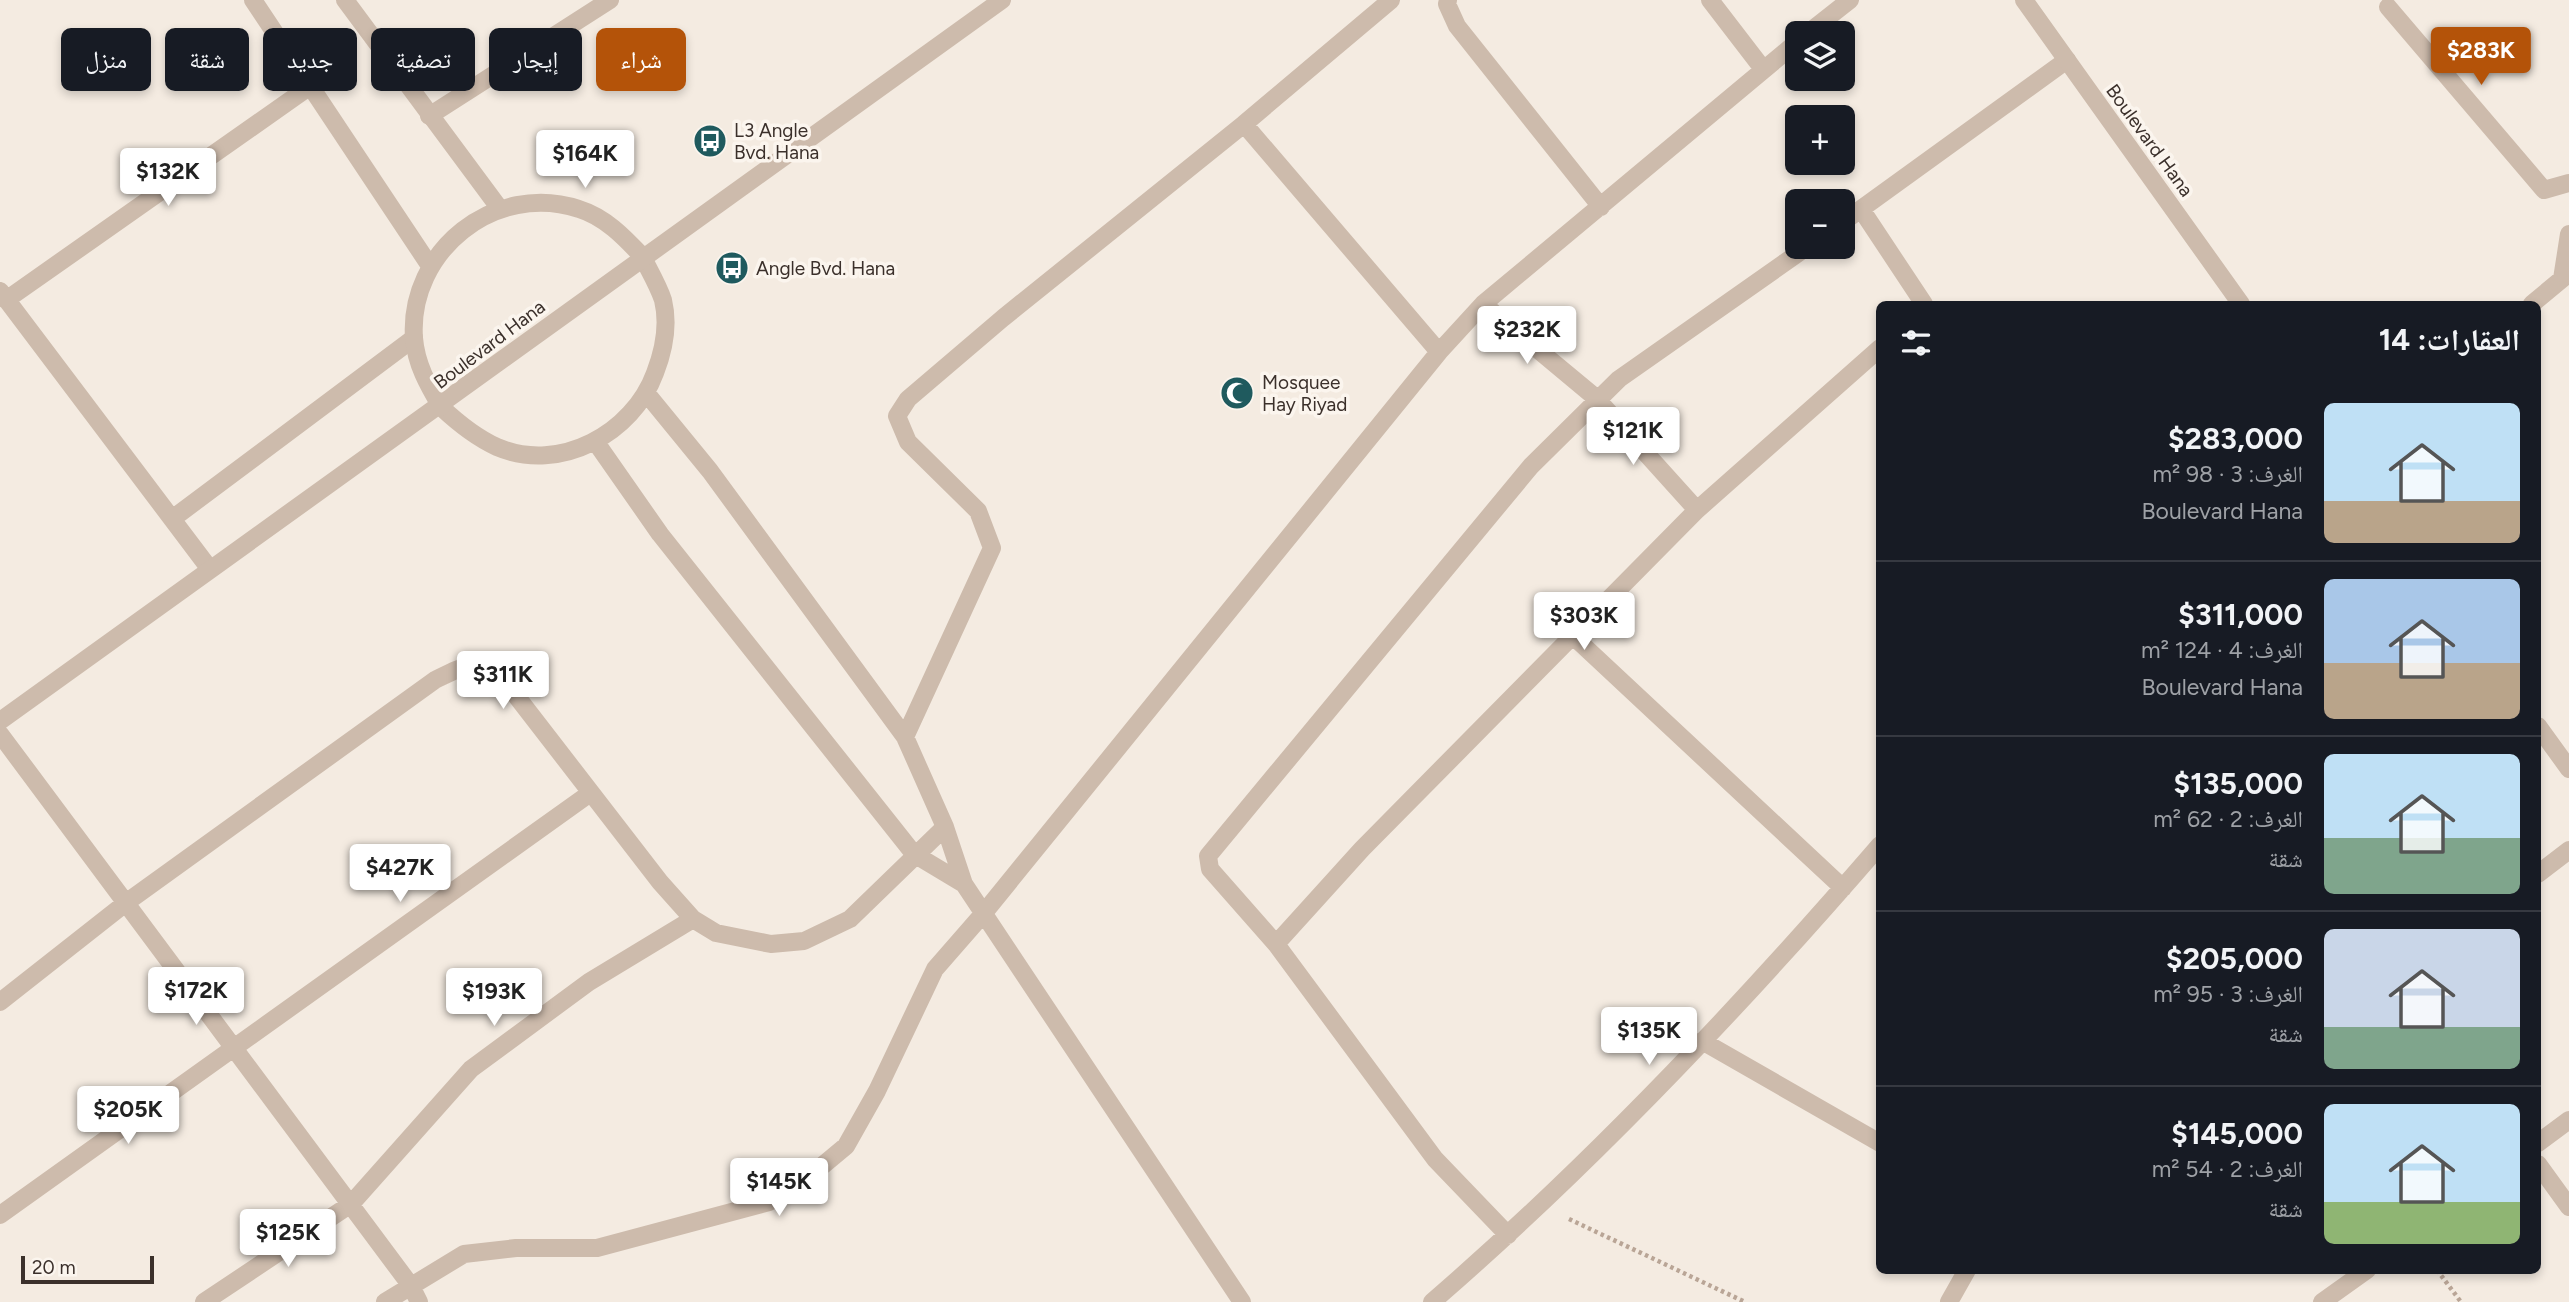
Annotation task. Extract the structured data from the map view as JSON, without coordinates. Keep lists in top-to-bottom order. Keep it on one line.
{"streets":{"street":["Boulevard Hana"]},"places":{"bus stop":["L3 Angle Bvd. Hana","Angle Bvd. Hana"],"mosque":["Mosquee Hay Riyad"]},"scale_bar":"20 m","page":{"map_buttons":["+","−"],"price":["$283K","$164K","$132K","$232K","$121K","$303K","$311K","$427K","$172K","$193K","$135K","$205K","$145K","$125K"],"chip":["شراء","إيجار","تصفية","جديد","شقة","منزل"],"heading":"العقارات: 14","list":[{"name":"$283,000","note":"الغرف: 3 · 98 m² · Boulevard Hana"},{"name":"$311,000","note":"الغرف: 4 · 124 m² · Boulevard Hana"},{"name":"$135,000","note":"الغرف: 2 · 62 m² · شقة"},{"name":"$205,000","note":"الغرف: 3 · 95 m² · شقة"},{"name":"$145,000","note":"الغرف: 2 · 54 m² · شقة"}],"scale":"20 m"}}
